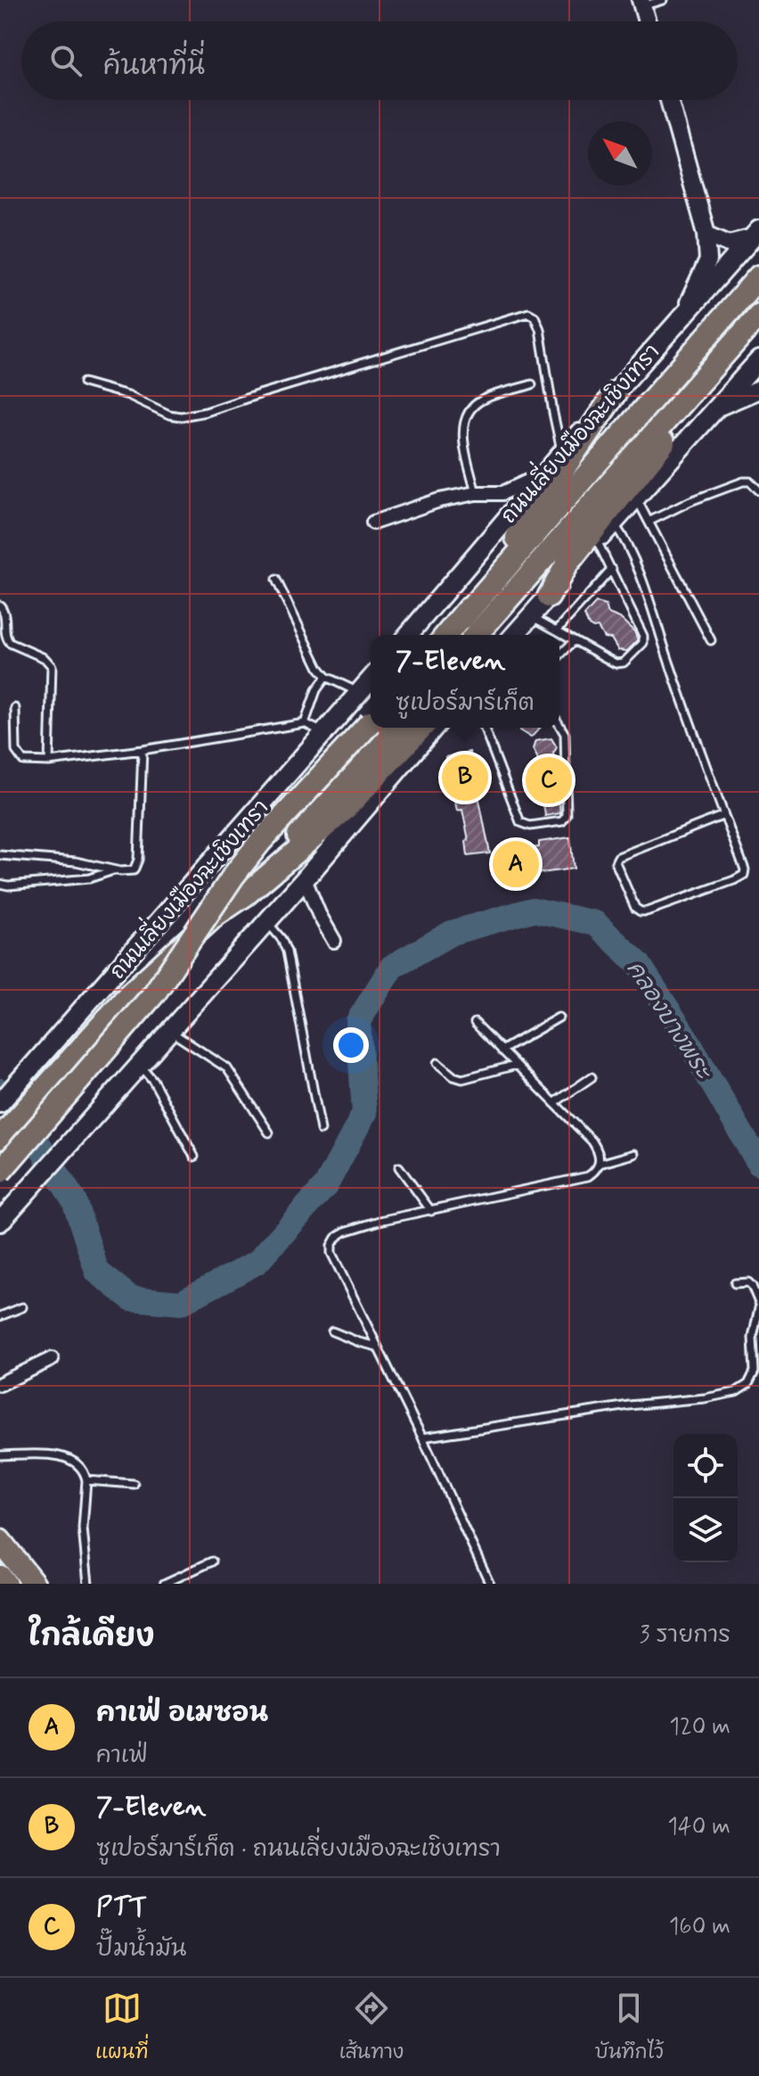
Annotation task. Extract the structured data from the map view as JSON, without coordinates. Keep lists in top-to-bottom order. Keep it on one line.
{"streets":{"highway":["ถนนเลี่ยงเมืองฉะเชิงเทรา"]},"water":["คลองบางพระ"],"north":"top left","page":{"search":"ค้นหาที่นี่","popup":["7-Eleven","ซูเปอร์มาร์เก็ต"],"pins":["B","C","A"],"heading":["ใกล้เคียง","3 รายการ"],"list":[{"mark":"A","name":"คาเฟ่ อเมซอน","note":"คาเฟ่","value":"120 m"},{"mark":"B","name":"7-Eleven","note":"ซูเปอร์มาร์เก็ต · ถนนเลี่ยงเมืองฉะเชิงเทรา","value":"140 m"},{"mark":"C","name":"PTT","note":"ปั๊มน้ำมัน","value":"160 m"}],"nav":["แผนที่","เส้นทาง","บันทึกไว้"]}}
